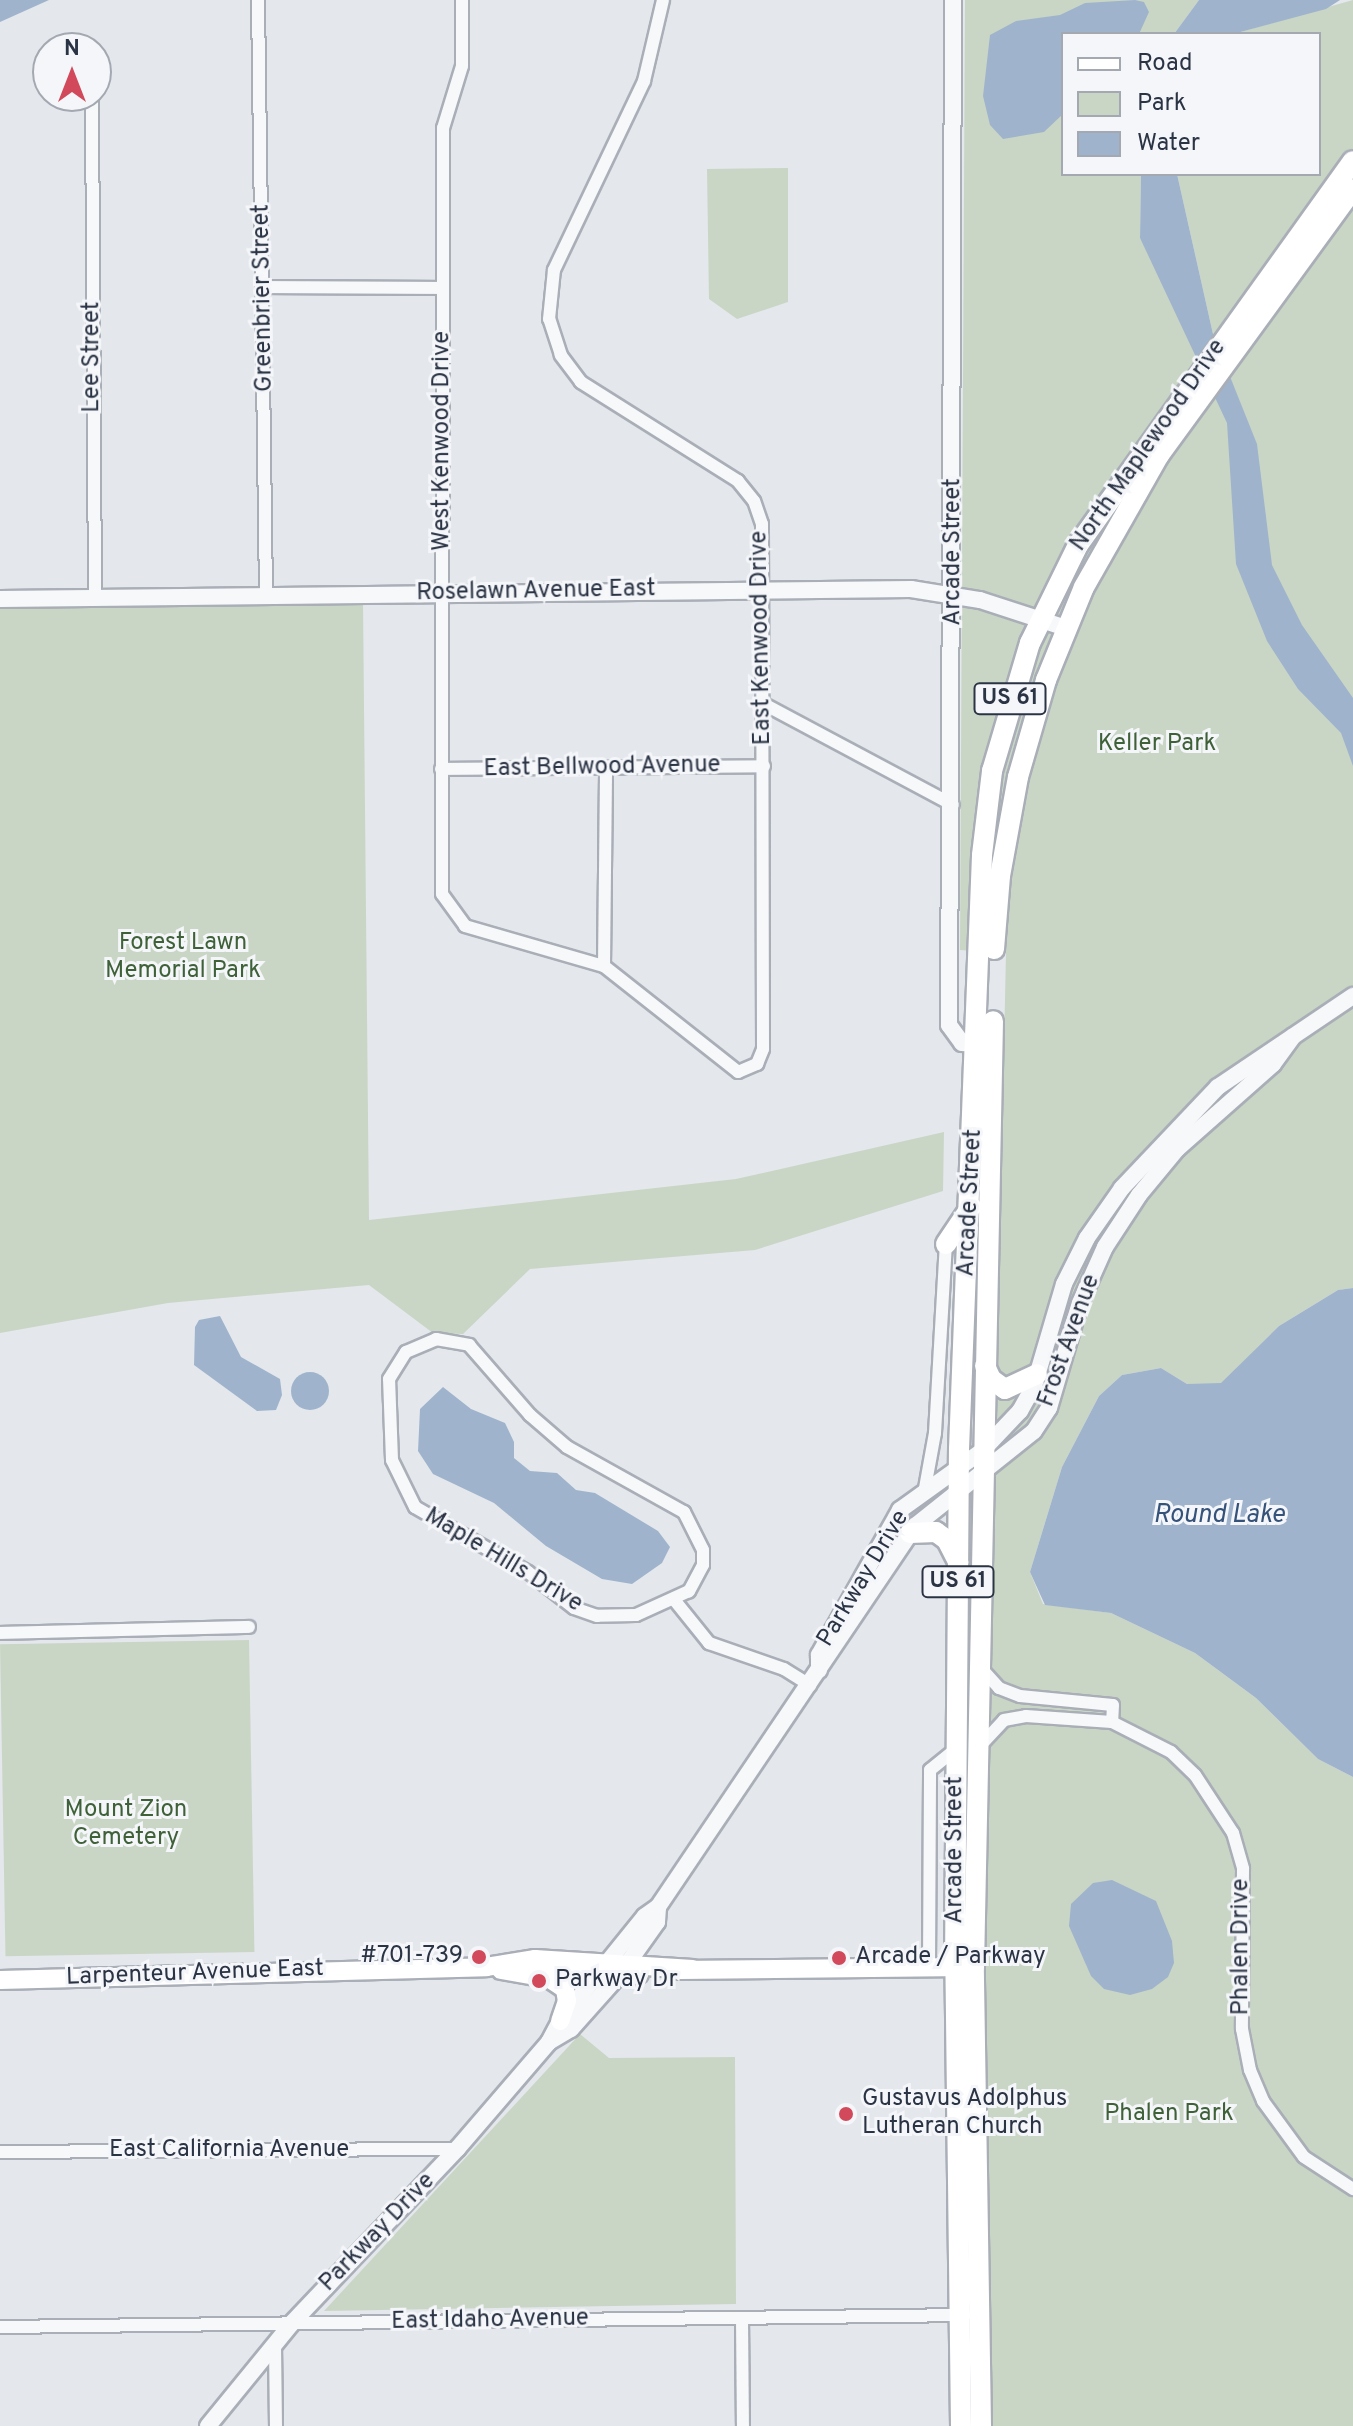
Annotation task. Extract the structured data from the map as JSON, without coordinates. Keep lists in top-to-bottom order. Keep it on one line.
{"streets":{"main road":["North Maplewood Drive","Arcade Street","US 61","Larpenteur Avenue East"],"street":["Greenbrier Street","Lee Street","West Kenwood Drive","Roselawn Avenue East","East Kenwood Drive","East Bellwood Avenue","Frost Avenue","Maple Hills Drive","Parkway Drive","Phalen Drive","East California Avenue","East Idaho Avenue"]},"crossings":[["Greenbrier Street","Roselawn Avenue East"],["Lee Street","Roselawn Avenue East"],["West Kenwood Drive","Roselawn Avenue East"],["West Kenwood Drive","East Kenwood Drive"],["West Kenwood Drive","East Bellwood Avenue"],["North Maplewood Drive","Arcade Street"],["North Maplewood Drive","Roselawn Avenue East"],["Arcade Street","Roselawn Avenue East"],["Arcade Street","Frost Avenue"],["Arcade Street","Parkway Drive"],["Arcade Street","Phalen Drive"],["Arcade Street","Larpenteur Avenue East"],["Arcade Street","East Idaho Avenue"],["Roselawn Avenue East","East Kenwood Drive"],["East Kenwood Drive","East Bellwood Avenue"],["Frost Avenue","Parkway Drive"],["Parkway Drive","Larpenteur Avenue East"],["Parkway Drive","East California Avenue"],["Parkway Drive","East Idaho Avenue"]],"water":["Round Lake"],"parks":["Keller Park","Forest Lawn Memorial Park","Mount Zion Cemetery","Phalen Park"],"places":["#701-739","Arcade / Parkway","Parkway Dr","Gustavus Adolphus Lutheran Church"],"legend":["Road","Park","Water"],"north":"top"}
